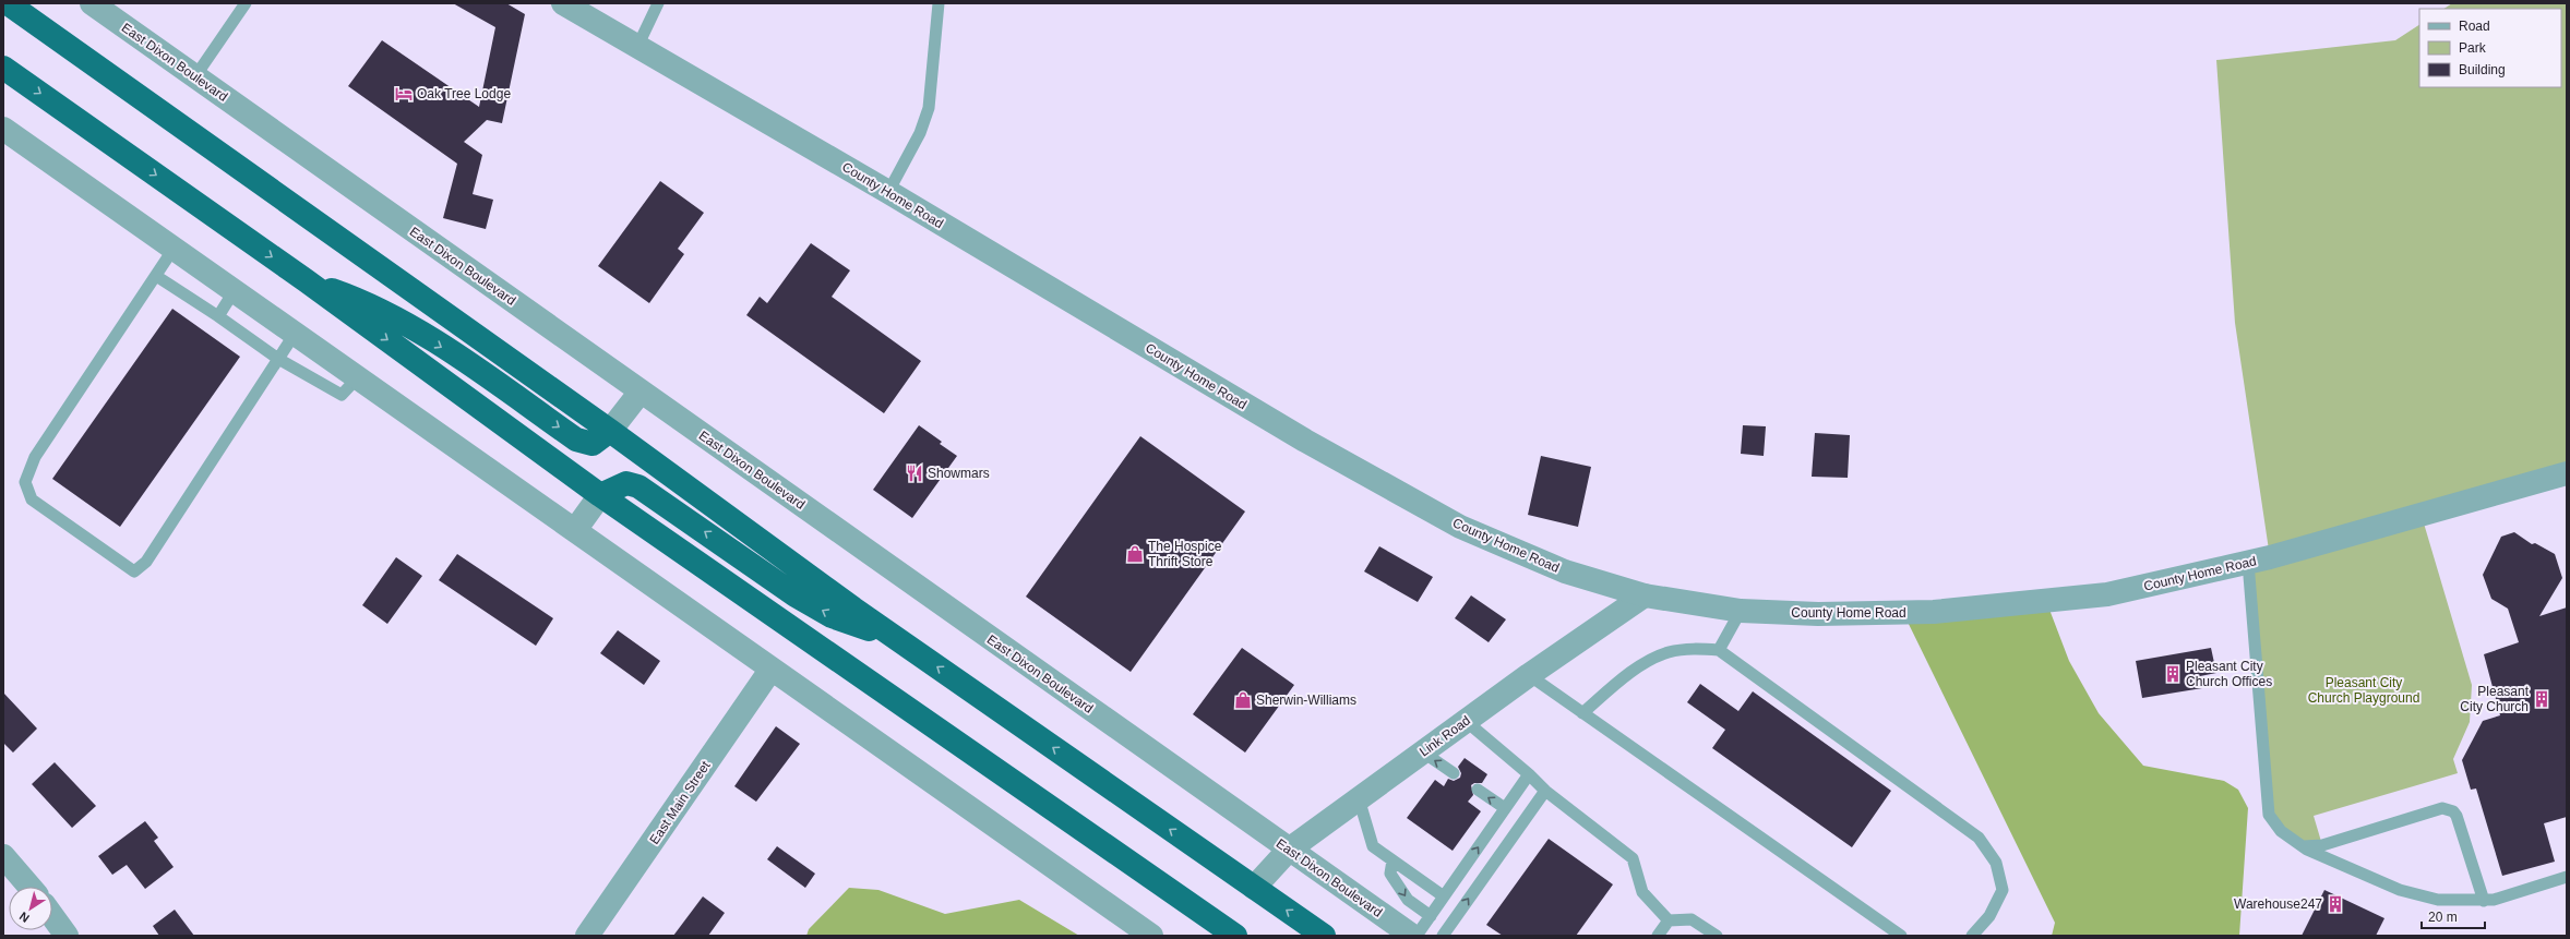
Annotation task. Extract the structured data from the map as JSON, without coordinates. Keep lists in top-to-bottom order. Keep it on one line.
{"streets":{"street":["East Dixon Boulevard","County Home Road","Link Road","East Main Street"]},"crossings":[["East Dixon Boulevard","Link Road"],["County Home Road","Link Road"]],"parks":["Pleasant City Church Playground"],"places":{"hotel":["Oak Tree Lodge"],"restaurant":["Showmars"],"shop":["The Hospice Thrift Store","Sherwin-Williams"],"building":["Pleasant City Church Offices","Pleasant City Church","Warehouse247"]},"legend":["Road","Park","Building"],"scale_bar":"20 m","north":"bottom left"}
